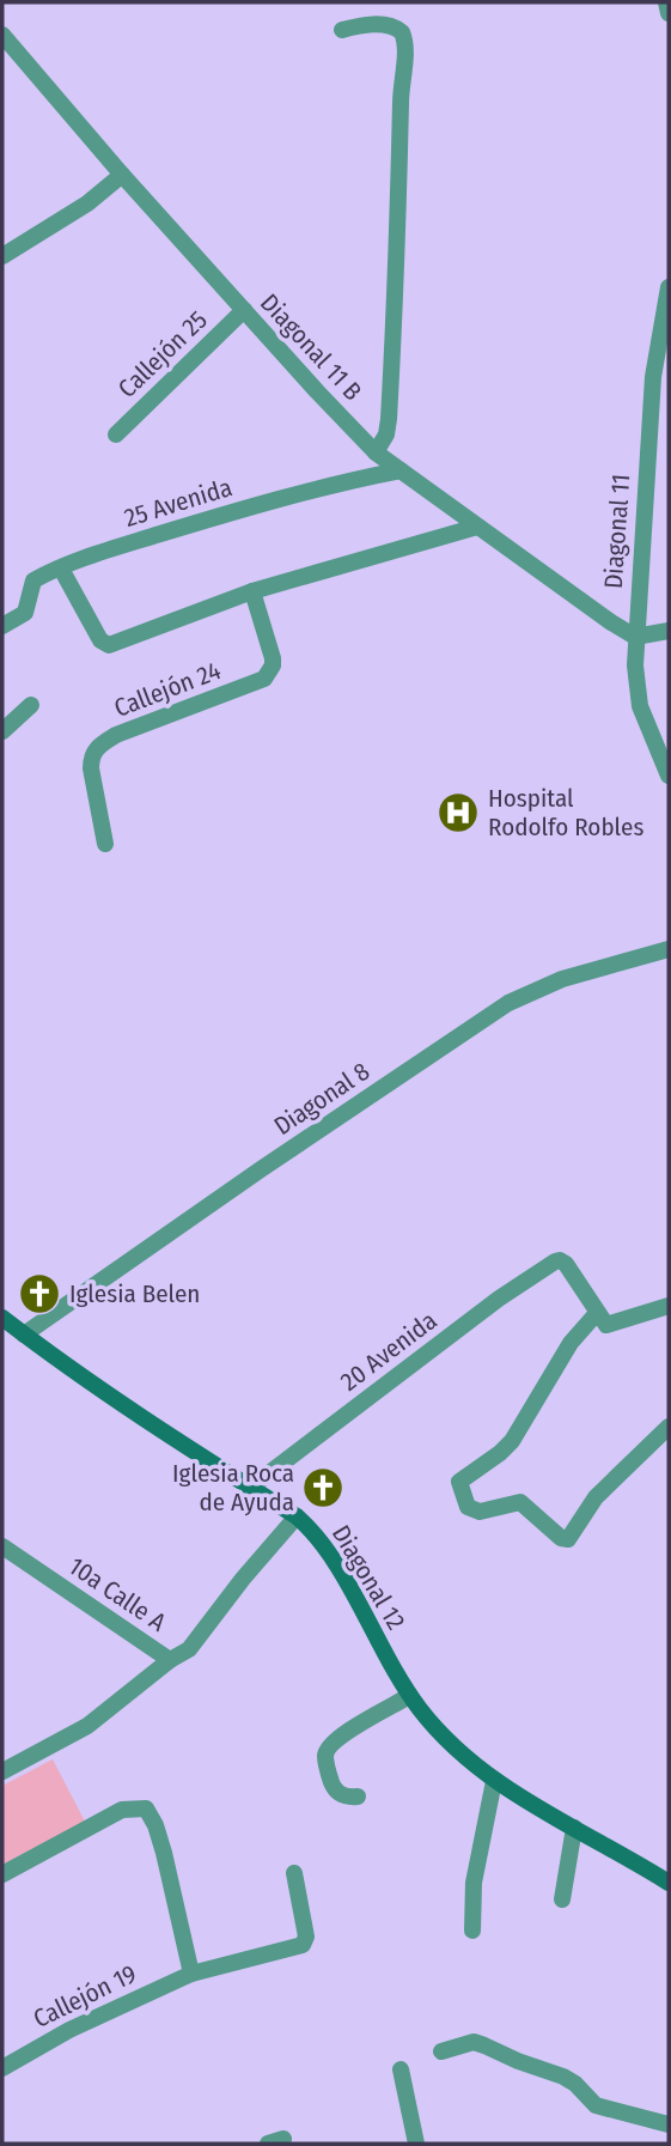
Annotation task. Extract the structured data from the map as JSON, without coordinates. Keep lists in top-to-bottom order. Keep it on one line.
{"streets":{"main road":["Diagonal 12"],"street":["Diagonal 11 B","Callejón 25","25 Avenida","Diagonal 11","Callejón 24","Diagonal 8","20 Avenida","10a Calle A","Callejón 19"]},"crossings":[["Diagonal 11 B","Callejón 25"],["Diagonal 11 B","25 Avenida"],["Diagonal 11 B","Diagonal 11"],["Diagonal 8","Diagonal 12"],["20 Avenida","Diagonal 12"],["Diagonal 12","10a Calle A"]],"places":{"hospital":["Hospital Rodolfo Robles"],"church":["Iglesia Belen","Iglesia Roca de Ayuda"]}}
